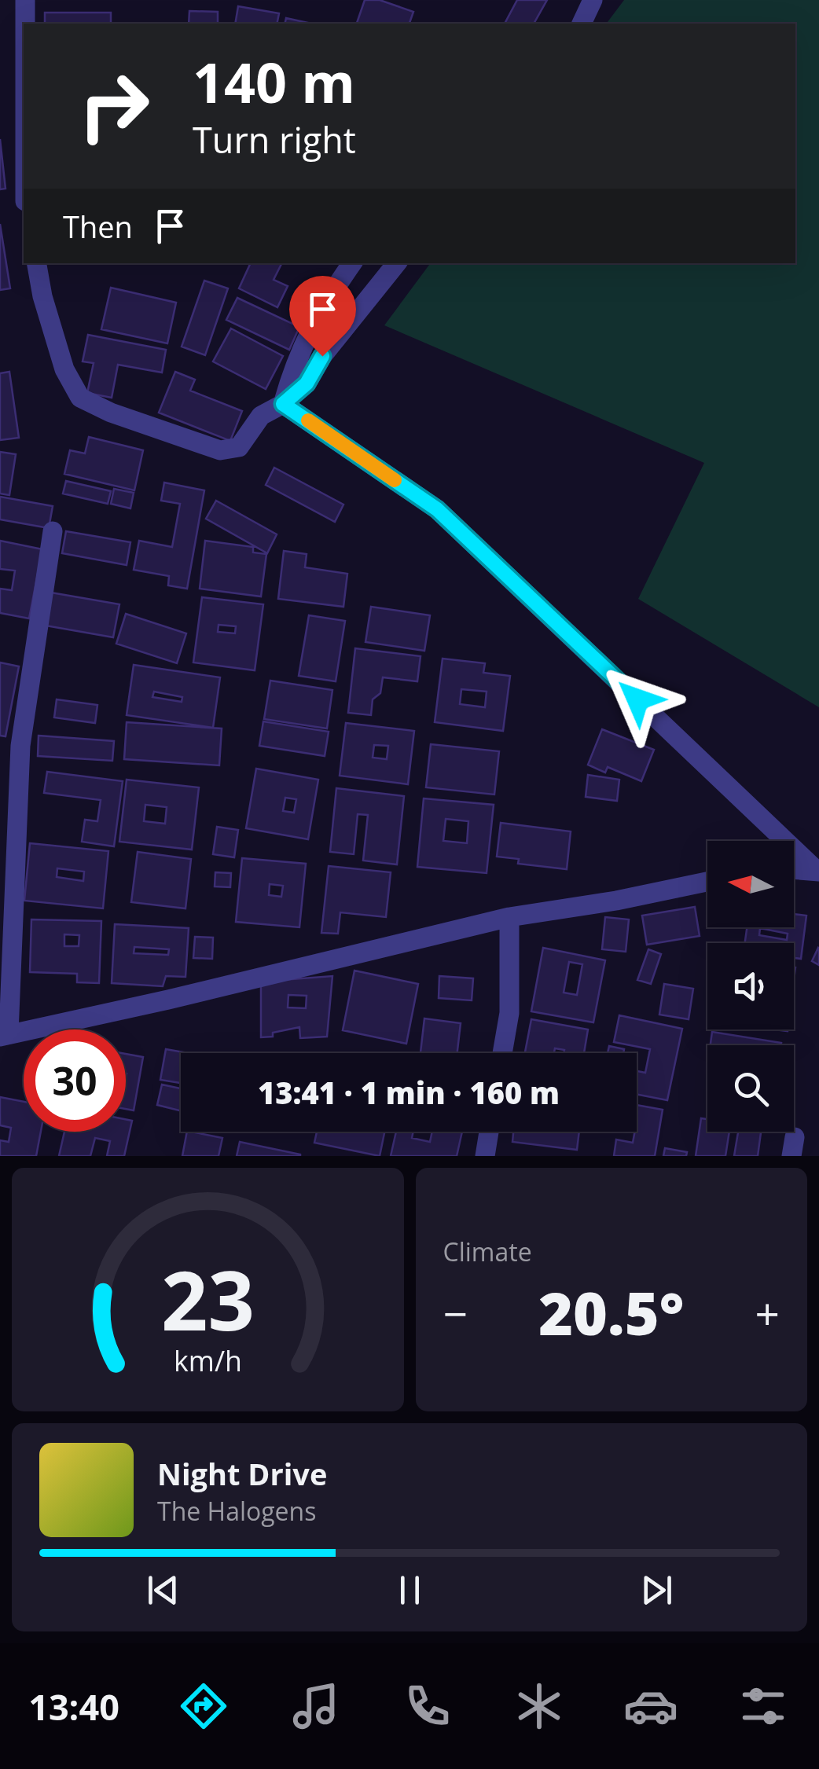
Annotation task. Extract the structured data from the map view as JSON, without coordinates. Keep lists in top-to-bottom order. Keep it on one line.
{"north":"left","page":{"turn":["140 m","Turn right"],"then":"Then","limit":"30","trip":"13:41 · 1 min · 160 m","tile":"Climate","heat":["−","20.5°","+"],"song":["Night Drive","The Halogens"],"tabs":"13:40","gauge":["23","km/h"]}}
